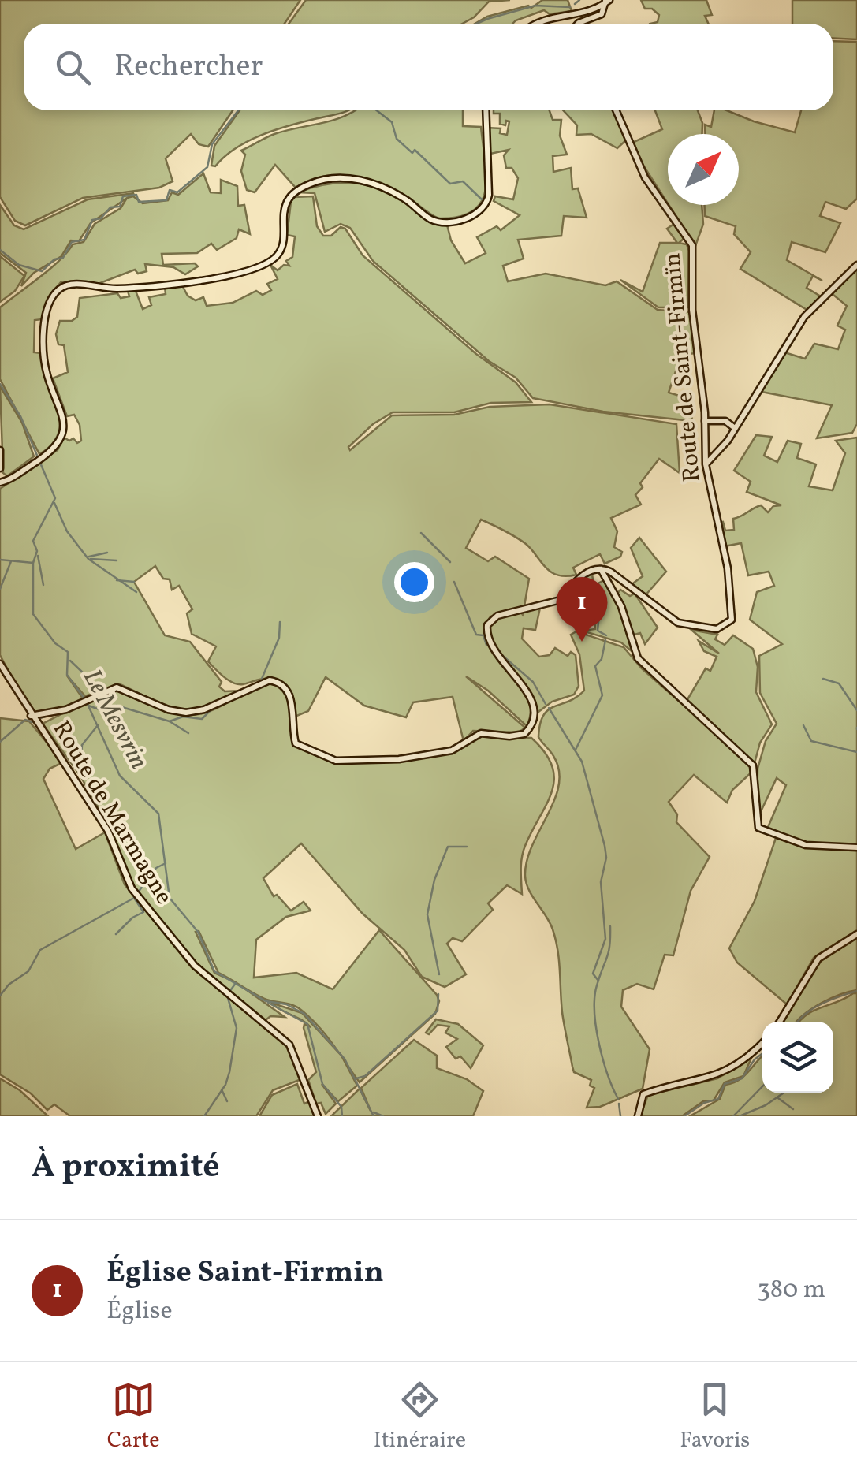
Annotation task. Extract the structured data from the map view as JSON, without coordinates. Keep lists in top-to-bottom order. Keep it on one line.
{"streets":{"street":["Route de Saint-Firmïn","Route de Marmagne"]},"water":["Le Mesvrin"],"north":"top right","page":{"search":"Rechercher","pins":"1","heading":"À proximité","list":[{"mark":"1","name":"Église Saint-Firmin","note":"Église","value":"380 m"}],"nav":["Carte","Itinéraire","Favoris"]}}
